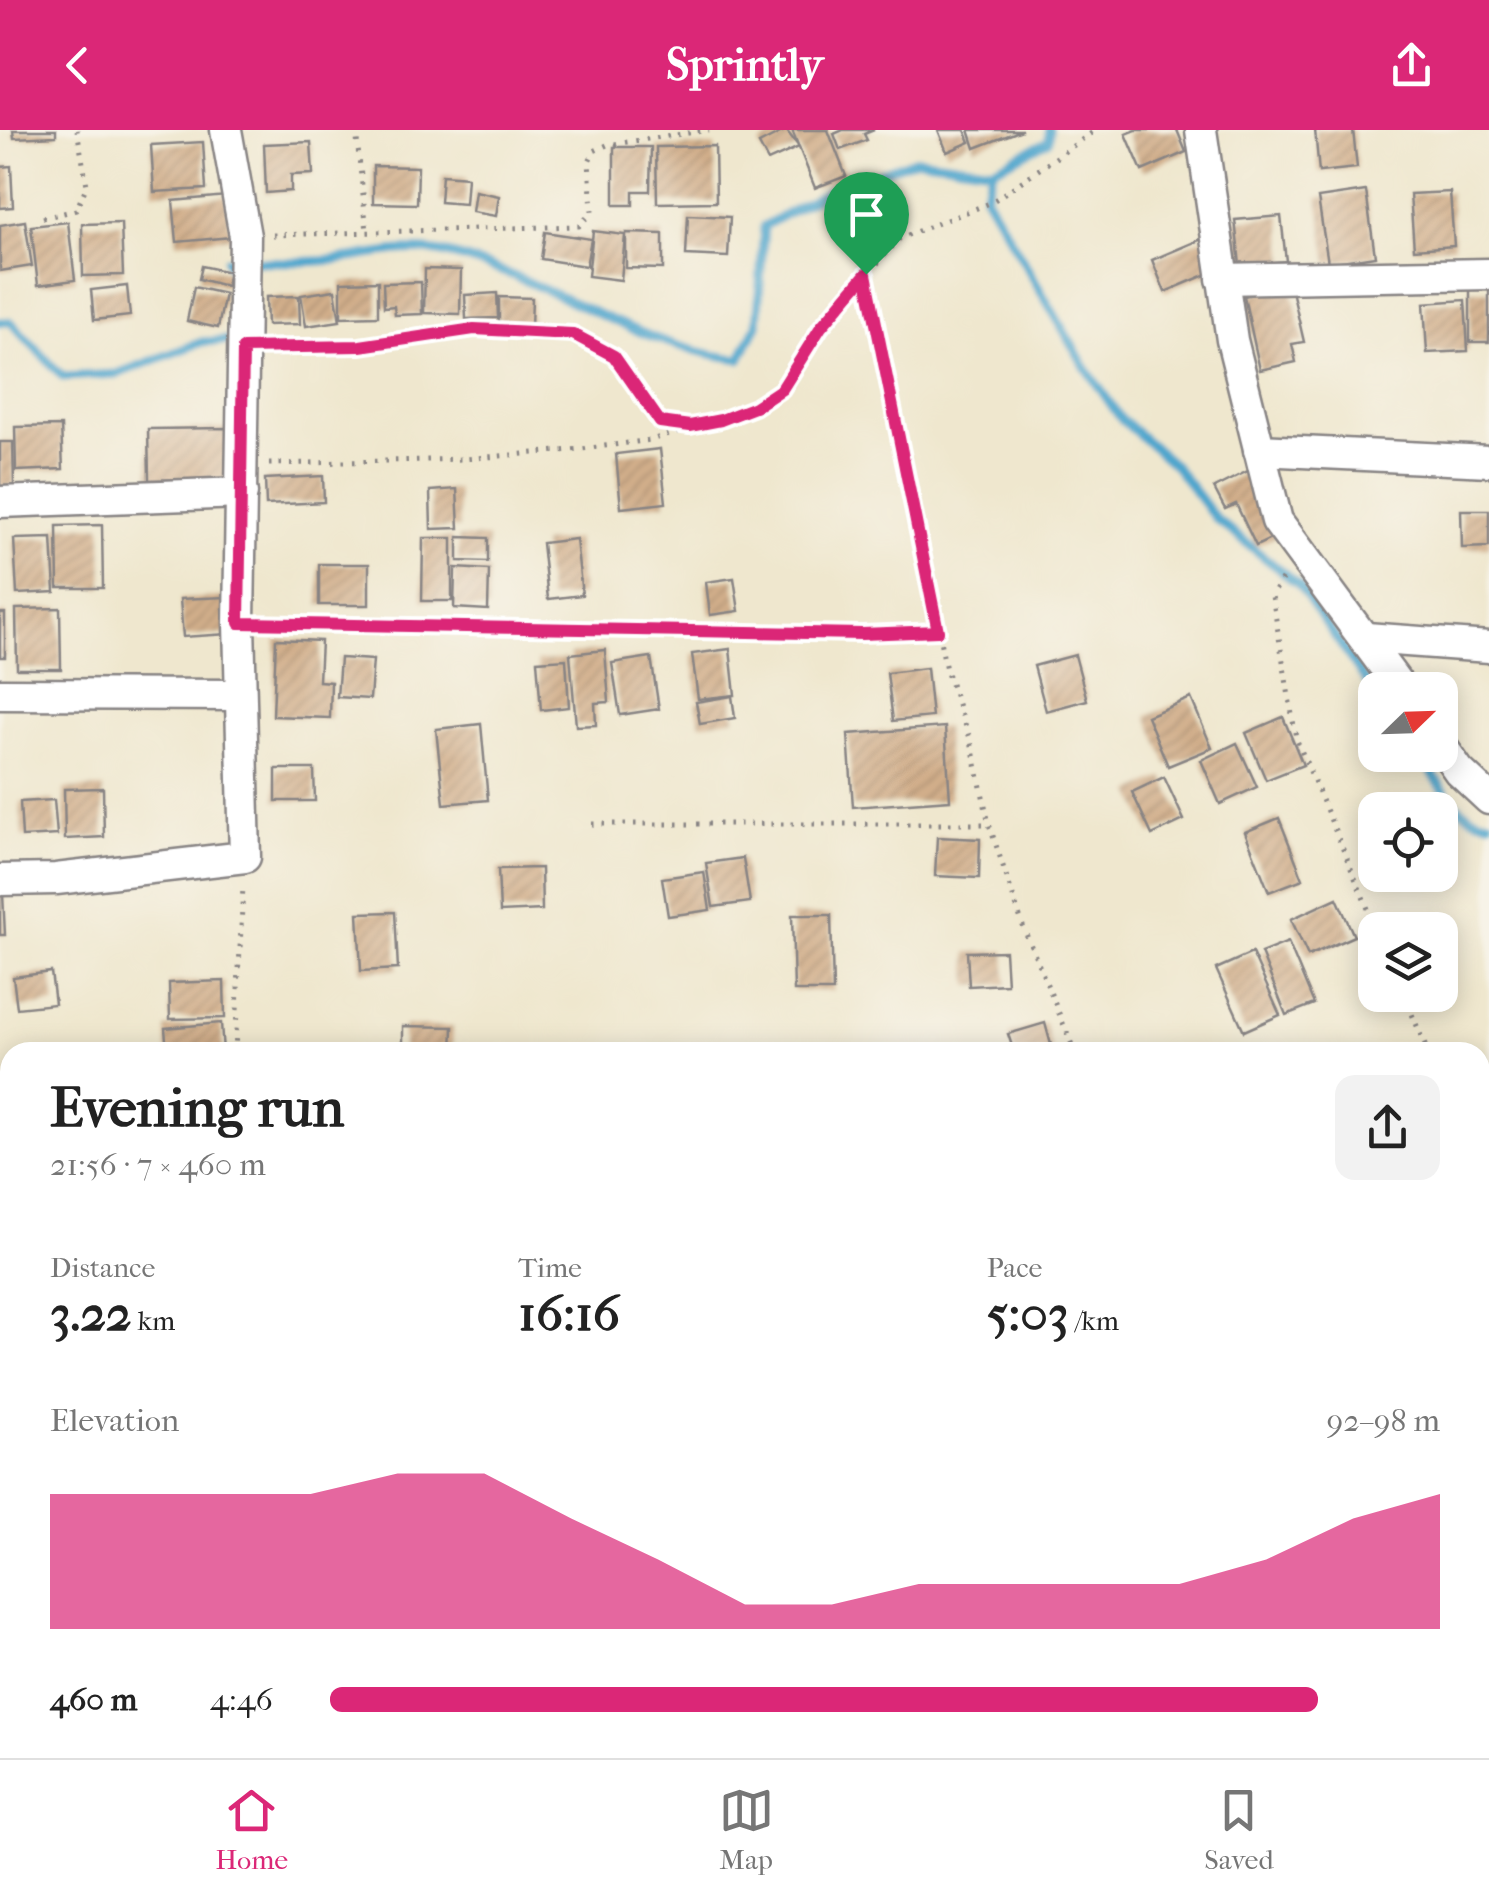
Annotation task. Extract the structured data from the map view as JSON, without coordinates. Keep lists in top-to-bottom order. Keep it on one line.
{"north":"top right","page":{"header":"Sprintly","heading":["Evening run","21:56 · 7 × 460 m"],"stats":[["Distance","3.22 km"],["Time","16:16"],["Pace","5:03 /km"]],"chart":["Elevation","92–98 m"],"list":[{"name":"460 m","note":"4:46"}],"tabs":["Home","Map","Saved"]}}
